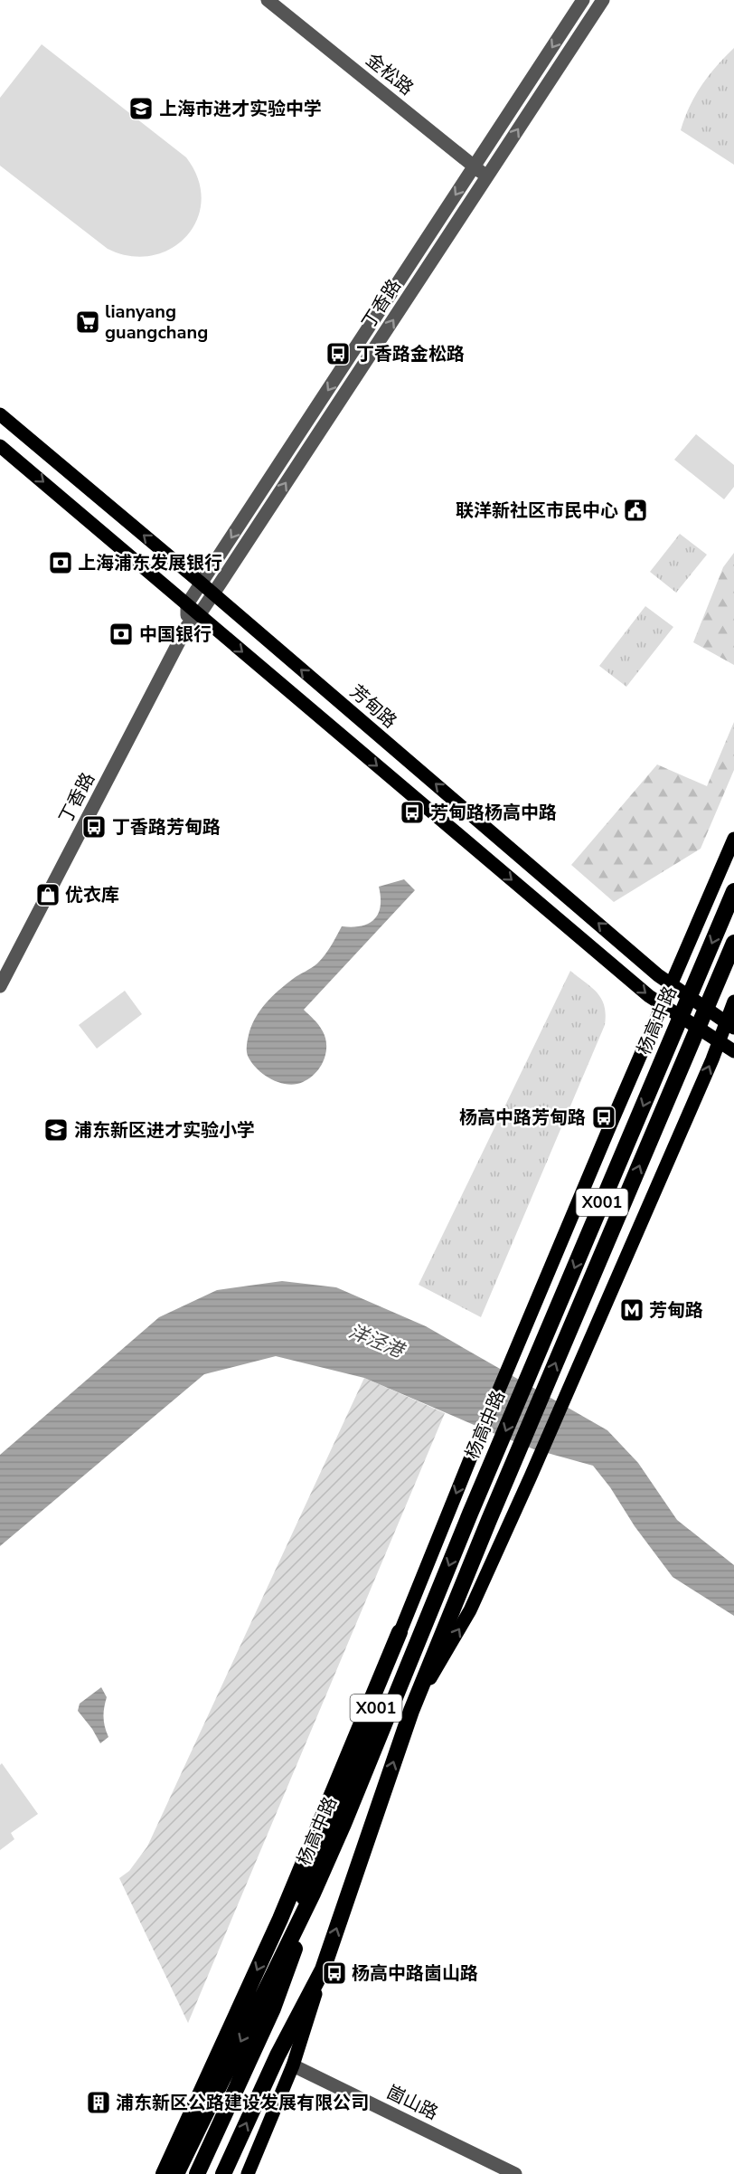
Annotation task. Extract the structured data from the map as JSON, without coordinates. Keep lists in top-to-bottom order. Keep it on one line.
{"streets":{"highway":["杨高中路","X001"],"main road":["芳甸路"],"street":["金松路","丁香路","崮山路"]},"crossings":[["金松路","丁香路"],["丁香路","芳甸路"],["芳甸路","杨高中路"],["芳甸路","X001"]],"water":["洋泾港"],"places":{"school or university":["上海市进才实验中学","浦东新区进才实验小学"],"supermarket":["lianyang guangchang"],"bus stop":["丁香路金松路","芳甸路杨高中路","丁香路芳甸路","杨高中路芳甸路","杨高中路崮山路"],"public building":["联洋新社区市民中心"],"bank":["上海浦东发展银行","中国银行"],"shop":["优衣库"],"metro station":["芳甸路"],"building":["浦东新区公路建设发展有限公司"]}}
